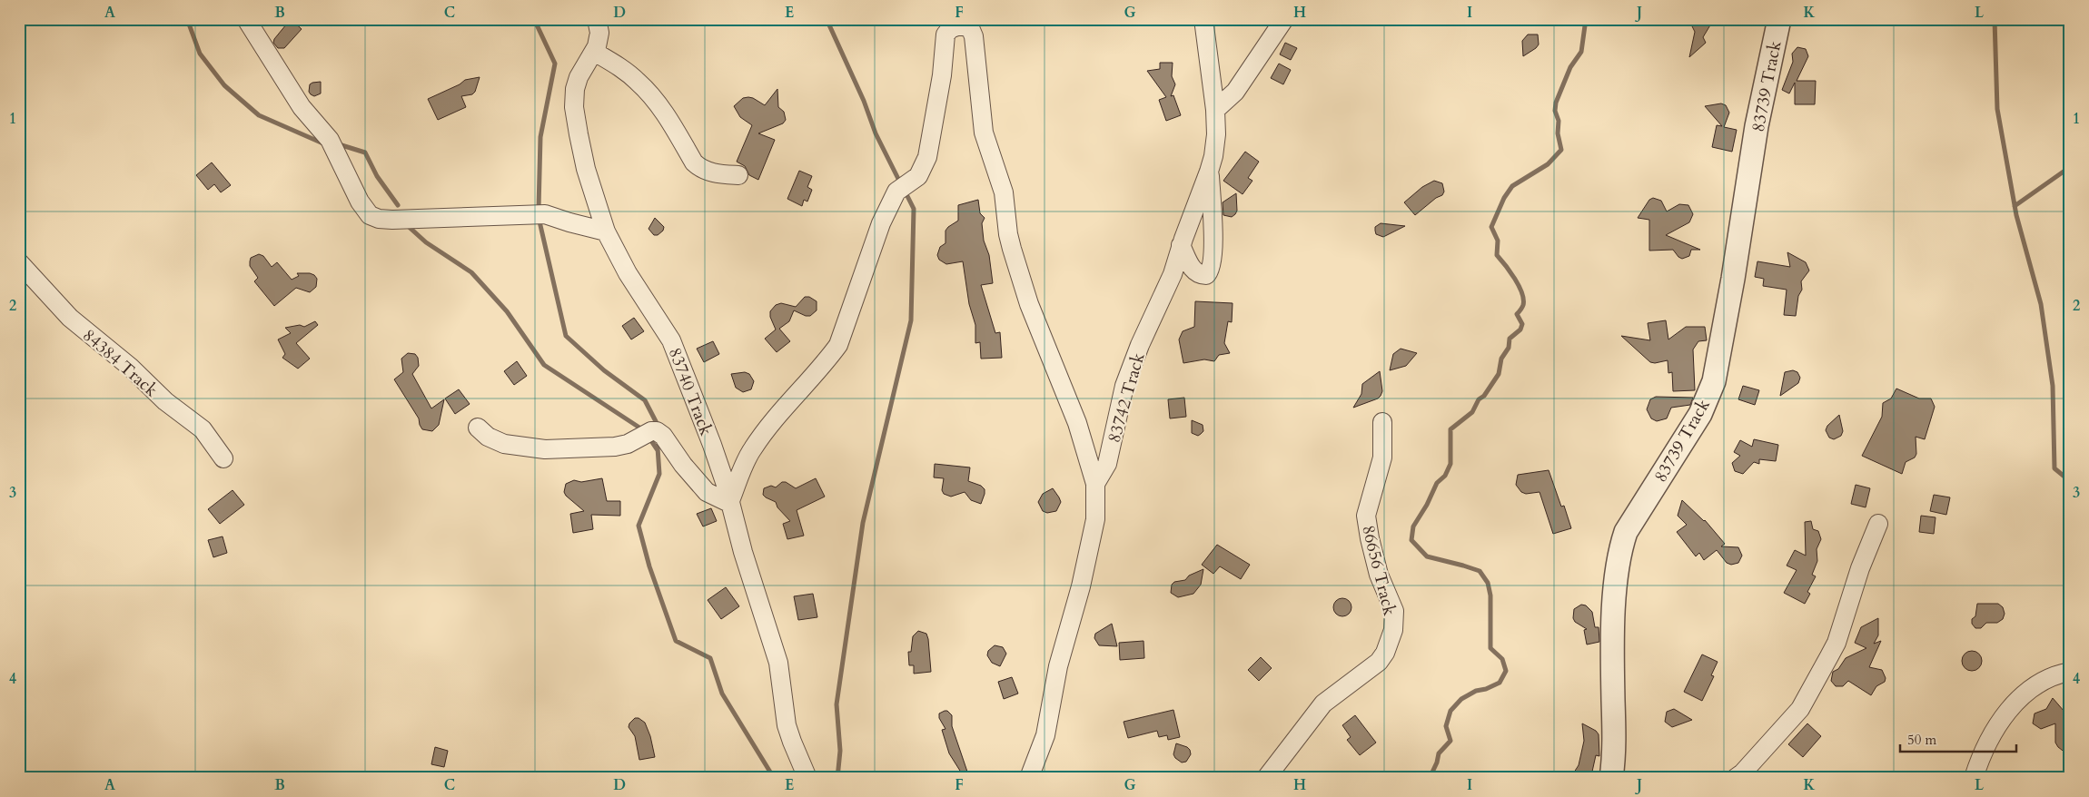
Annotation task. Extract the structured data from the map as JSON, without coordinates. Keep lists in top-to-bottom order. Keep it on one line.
{"streets":{"street":["83739 Track","84384 Track","83740 Track","83742 Track","86656 Track"]},"scale_bar":"50 m","grid":{"columns":["A","B","C","D","E","F","G","H","I","J","K","L"],"rows":["1","2","3","4"]}}
